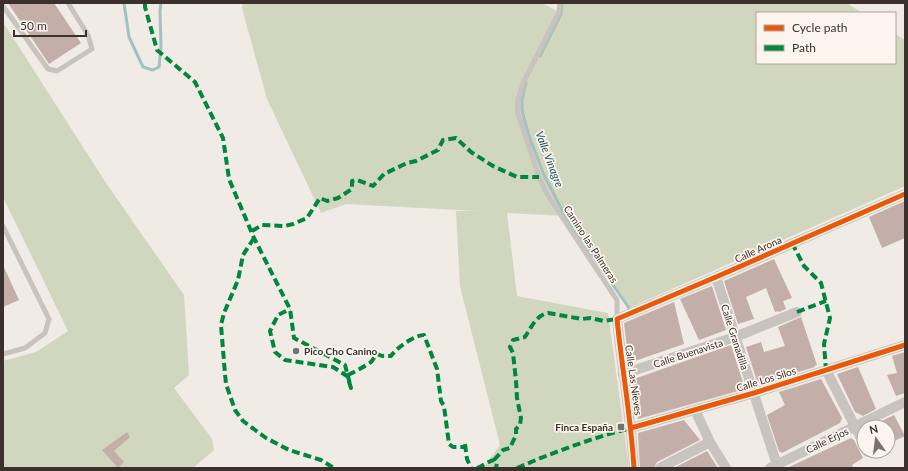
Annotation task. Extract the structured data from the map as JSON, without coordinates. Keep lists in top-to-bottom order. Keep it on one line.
{"streets":{"street":["Calle Arona","Calle Granadilla","Calle Buenavista","Calle Los Silos","Calle Las Nieves","Calle Erjos"],"lane":["Camino las Palmeras"]},"crossings":[["Camino las Palmeras","Calle Arona"],["Camino las Palmeras","Calle Las Nieves"],["Calle Arona","Calle Granadilla"],["Calle Arona","Calle Las Nieves"],["Calle Granadilla","Calle Buenavista"],["Calle Granadilla","Calle Los Silos"],["Calle Granadilla","Calle Erjos"],["Calle Buenavista","Calle Las Nieves"],["Calle Los Silos","Calle Las Nieves"]],"water":["Valle Vinagre"],"places":{"other":["Pico Cho Canino"],"transit":["Finca España"]},"legend":["Cycle path","Path"],"scale_bar":"50 m","north":"top"}
